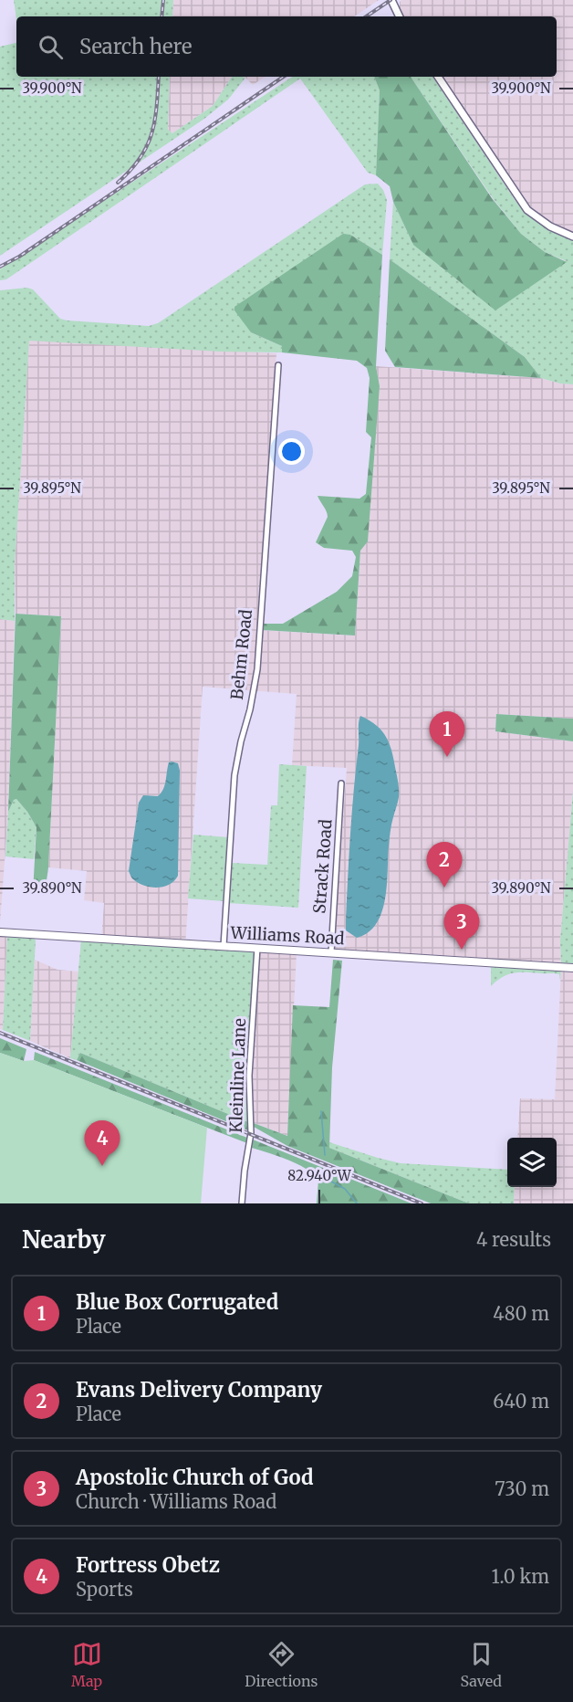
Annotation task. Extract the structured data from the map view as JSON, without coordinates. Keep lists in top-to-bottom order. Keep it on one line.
{"streets":{"main road":["Williams Road"],"street":["Behm Road","Strack Road","Kleinline Lane"]},"crossings":[["Behm Road","Williams Road"],["Strack Road","Williams Road"],["Williams Road","Kleinline Lane"]],"page":{"search":"Search here","pins":["1","2","3","4"],"heading":["Nearby","4 results"],"list":[{"mark":"1","name":"Blue Box Corrugated","note":"Place","value":"480 m"},{"mark":"2","name":"Evans Delivery Company","note":"Place","value":"640 m"},{"mark":"3","name":"Apostolic Church of God","note":"Church · Williams Road","value":"730 m"},{"mark":"4","name":"Fortress Obetz","note":"Sports","value":"1.0 km"}],"nav":["Map","Directions","Saved"]},"coordinates":["39.900°N","39.895°N","39.890°N","82.940°W"]}
